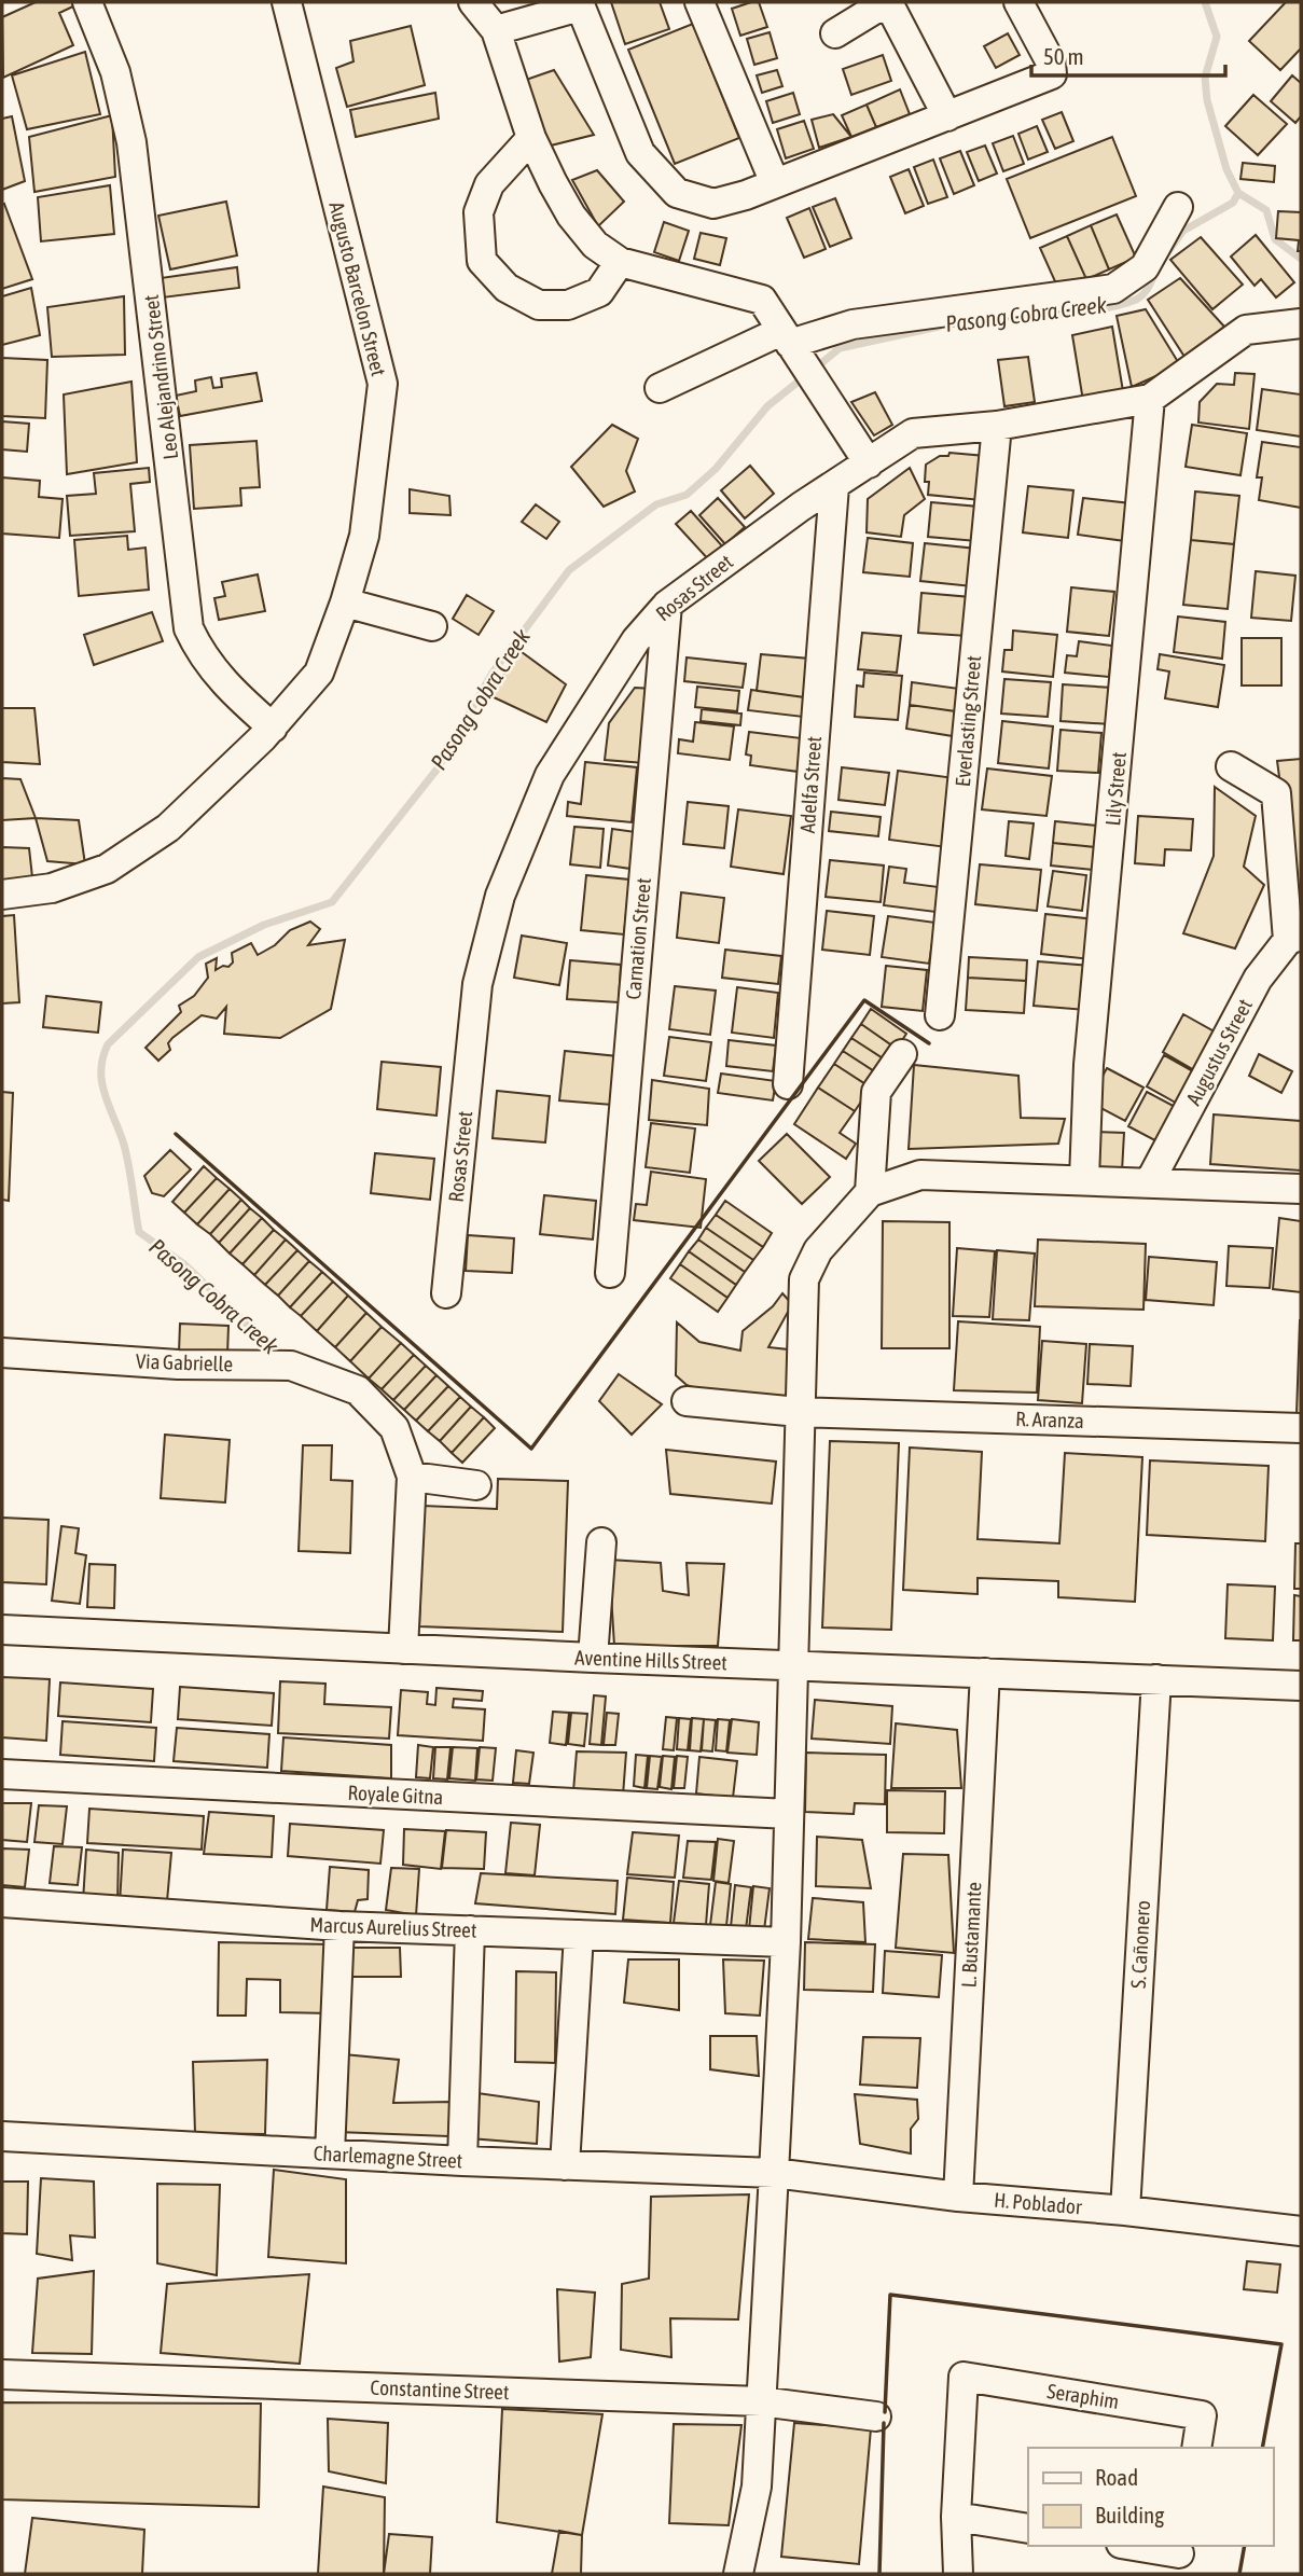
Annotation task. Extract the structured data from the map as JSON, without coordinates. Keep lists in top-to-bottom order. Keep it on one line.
{"streets":{"street":["Augusto Barcelon Street","Leo Alejandrino Street","Rosas Street","Everlasting Street","Adelfa Street","Lily Street","Carnation Street","Augustus Street","Via Gabrielle","R. Aranza","Aventine Hills Street","Royale Gitna","Marcus Aurelius Street","L. Bustamante","S. Cañonero","Charlemagne Street","H. Poblador","Constantine Street","Seraphim"]},"crossings":[["Augusto Barcelon Street","Leo Alejandrino Street"],["Rosas Street","Everlasting Street"],["Rosas Street","Adelfa Street"],["Rosas Street","Lily Street"],["Rosas Street","Carnation Street"],["Via Gabrielle","Aventine Hills Street"],["Aventine Hills Street","L. Bustamante"],["Aventine Hills Street","S. Cañonero"],["L. Bustamante","H. Poblador"],["S. Cañonero","H. Poblador"],["Charlemagne Street","H. Poblador"]],"water":["Pasong Cobra Creek"],"legend":["Road","Building"],"scale_bar":"50 m"}
